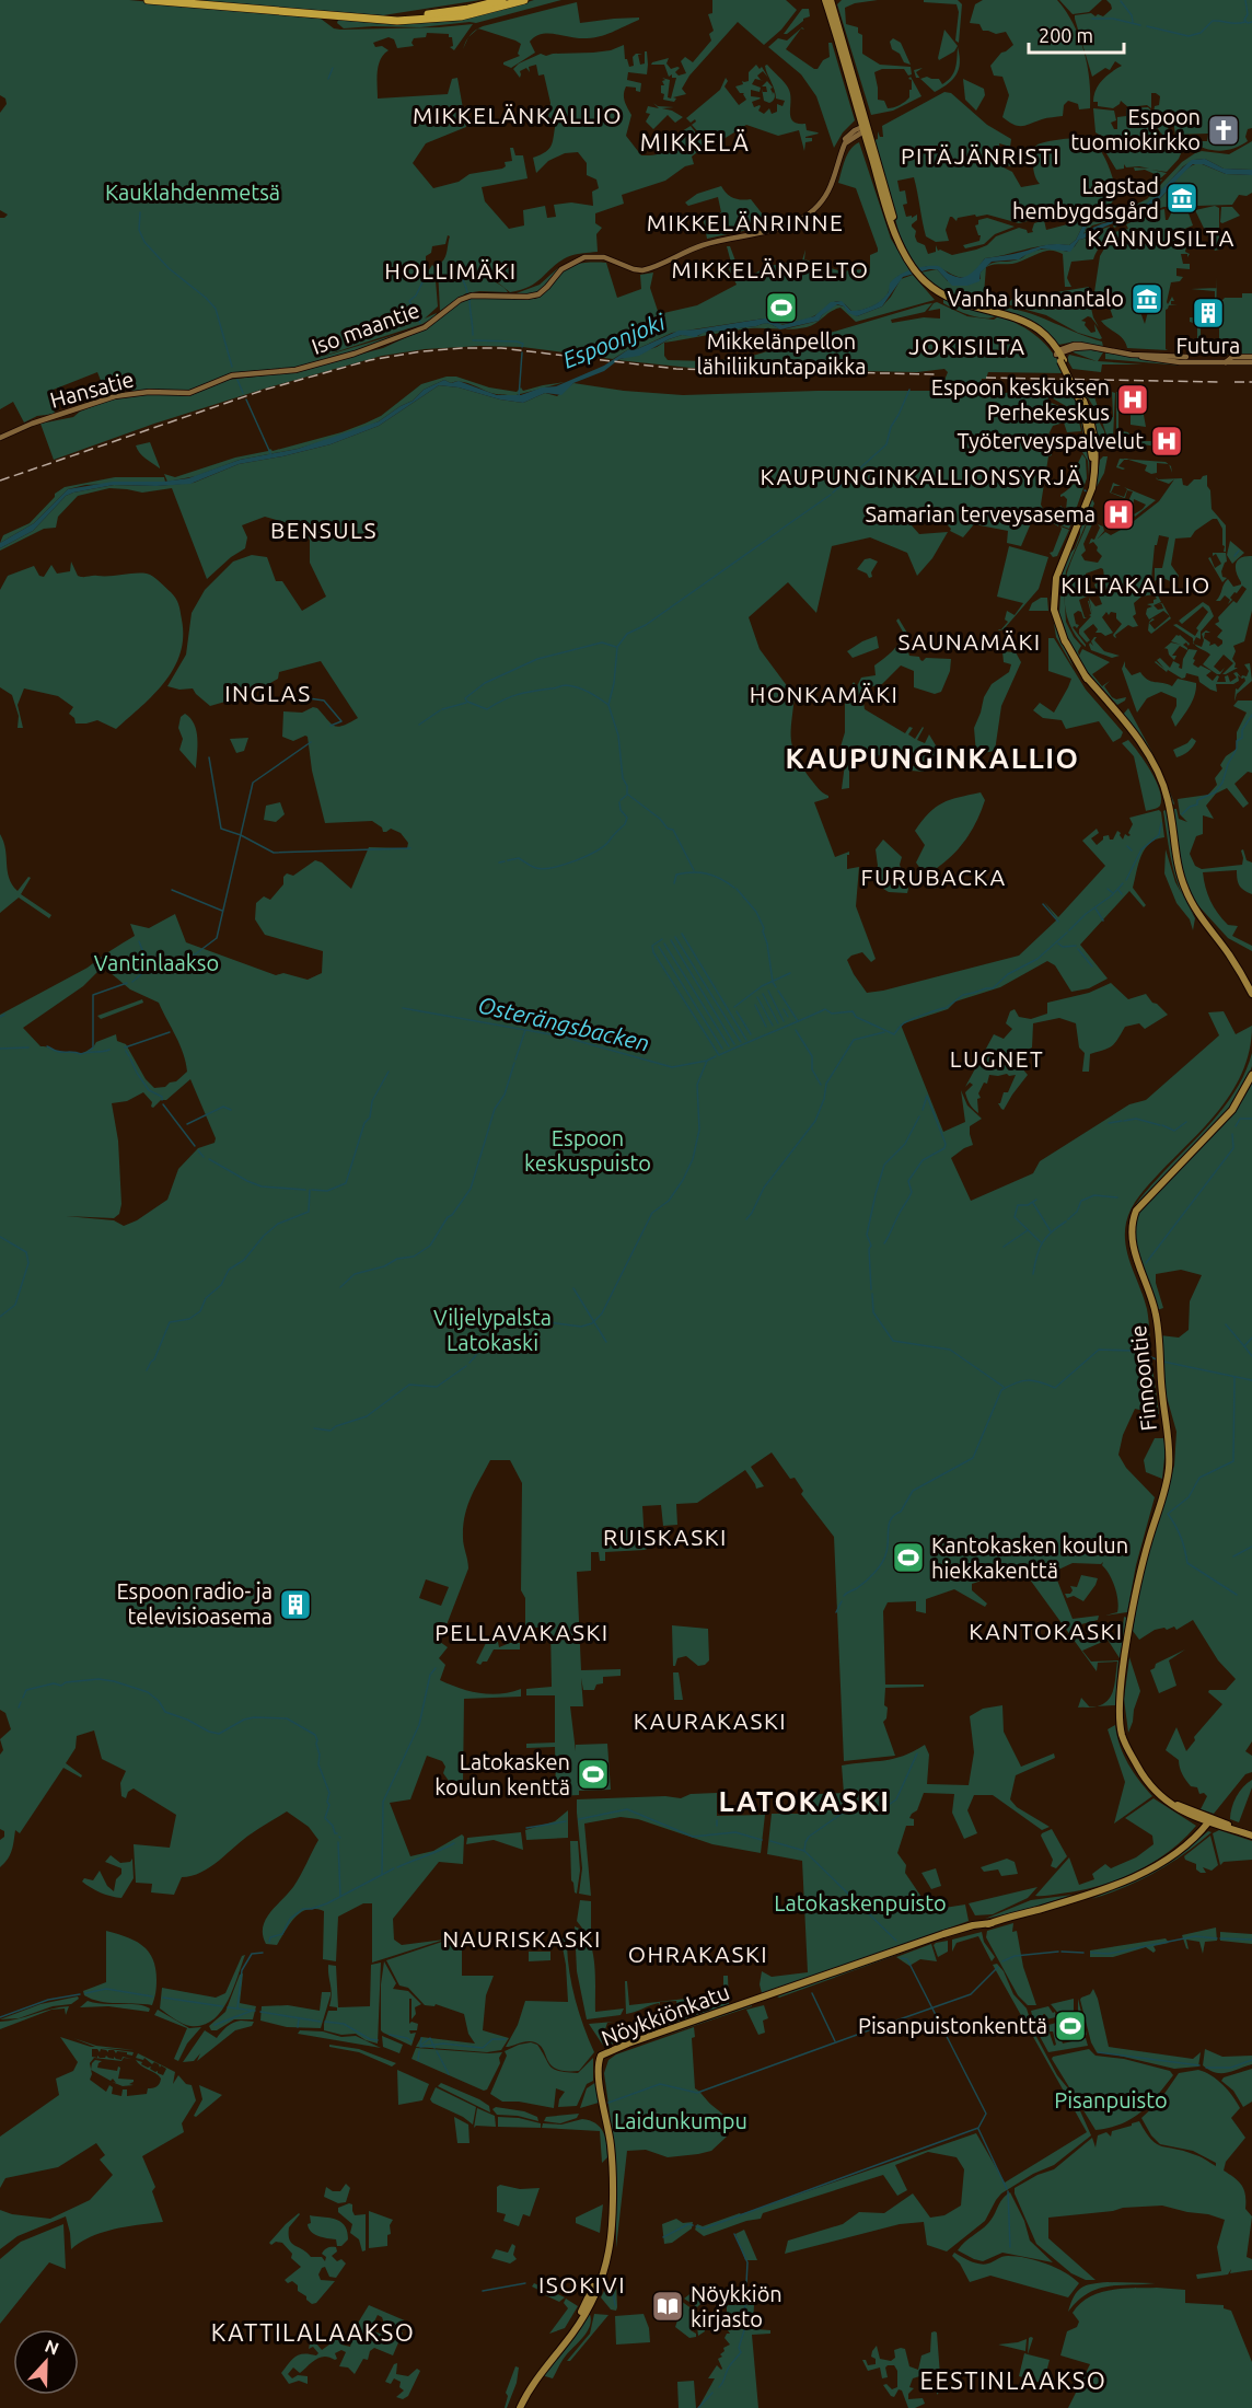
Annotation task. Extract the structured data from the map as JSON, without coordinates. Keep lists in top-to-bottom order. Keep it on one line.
{"streets":{"main road":["Iso maantie","Hansatie","Finnoontie","Nöykkiönkatu"]},"crossings":[["Iso maantie","Hansatie"],["Finnoontie","Nöykkiönkatu"]],"districts":["MIKKELÄNKALLIO","MIKKELÄ","PITÄJÄNRISTI","MIKKELÄNRINNE","KANNUSILTA","MIKKELÄNPELTO","HOLLIMÄKI","JOKISILTA","KAUPUNGINKALLIONSYRJÄ","BENSULS","KILTAKALLIO","SAUNAMÄKI","INGLAS","HONKAMÄKI","KAUPUNGINKALLIO","FURUBACKA","LUGNET","RUISKASKI","KANTOKASKI","PELLAVAKASKI","KAURAKASKI","LATOKASKI","NAURISKASKI","OHRAKASKI","ISOKIVI","KATTILALAAKSO","EESTINLAAKSO"],"water":["Espoonjoki","Osterängsbacken"],"parks":["Kauklahdenmetsä","Vantinlaakso","Espoon keskuspuisto","Viljelypalsta Latokaski","Latokaskenpuisto","Pisanpuisto","Laidunkumpu"],"places":{"church":["Espoon tuomiokirkko"],"museum":["Lagstad hembygdsgård","Vanha kunnantalo"],"sports":["Mikkelänpellon lähiliikuntapaikka","Kantokasken koulun hiekkakenttä","Latokasken koulun kenttä","Pisanpuistonkenttä"],"building":["Futura","Espoon radio- ja televisioasema"],"hospital":["Espoon keskuksen Perhekeskus","Työterveyspalvelut","Samarian terveysasema"],"library":["Nöykkiön kirjasto"]},"scale_bar":"200 m","north":"top"}
